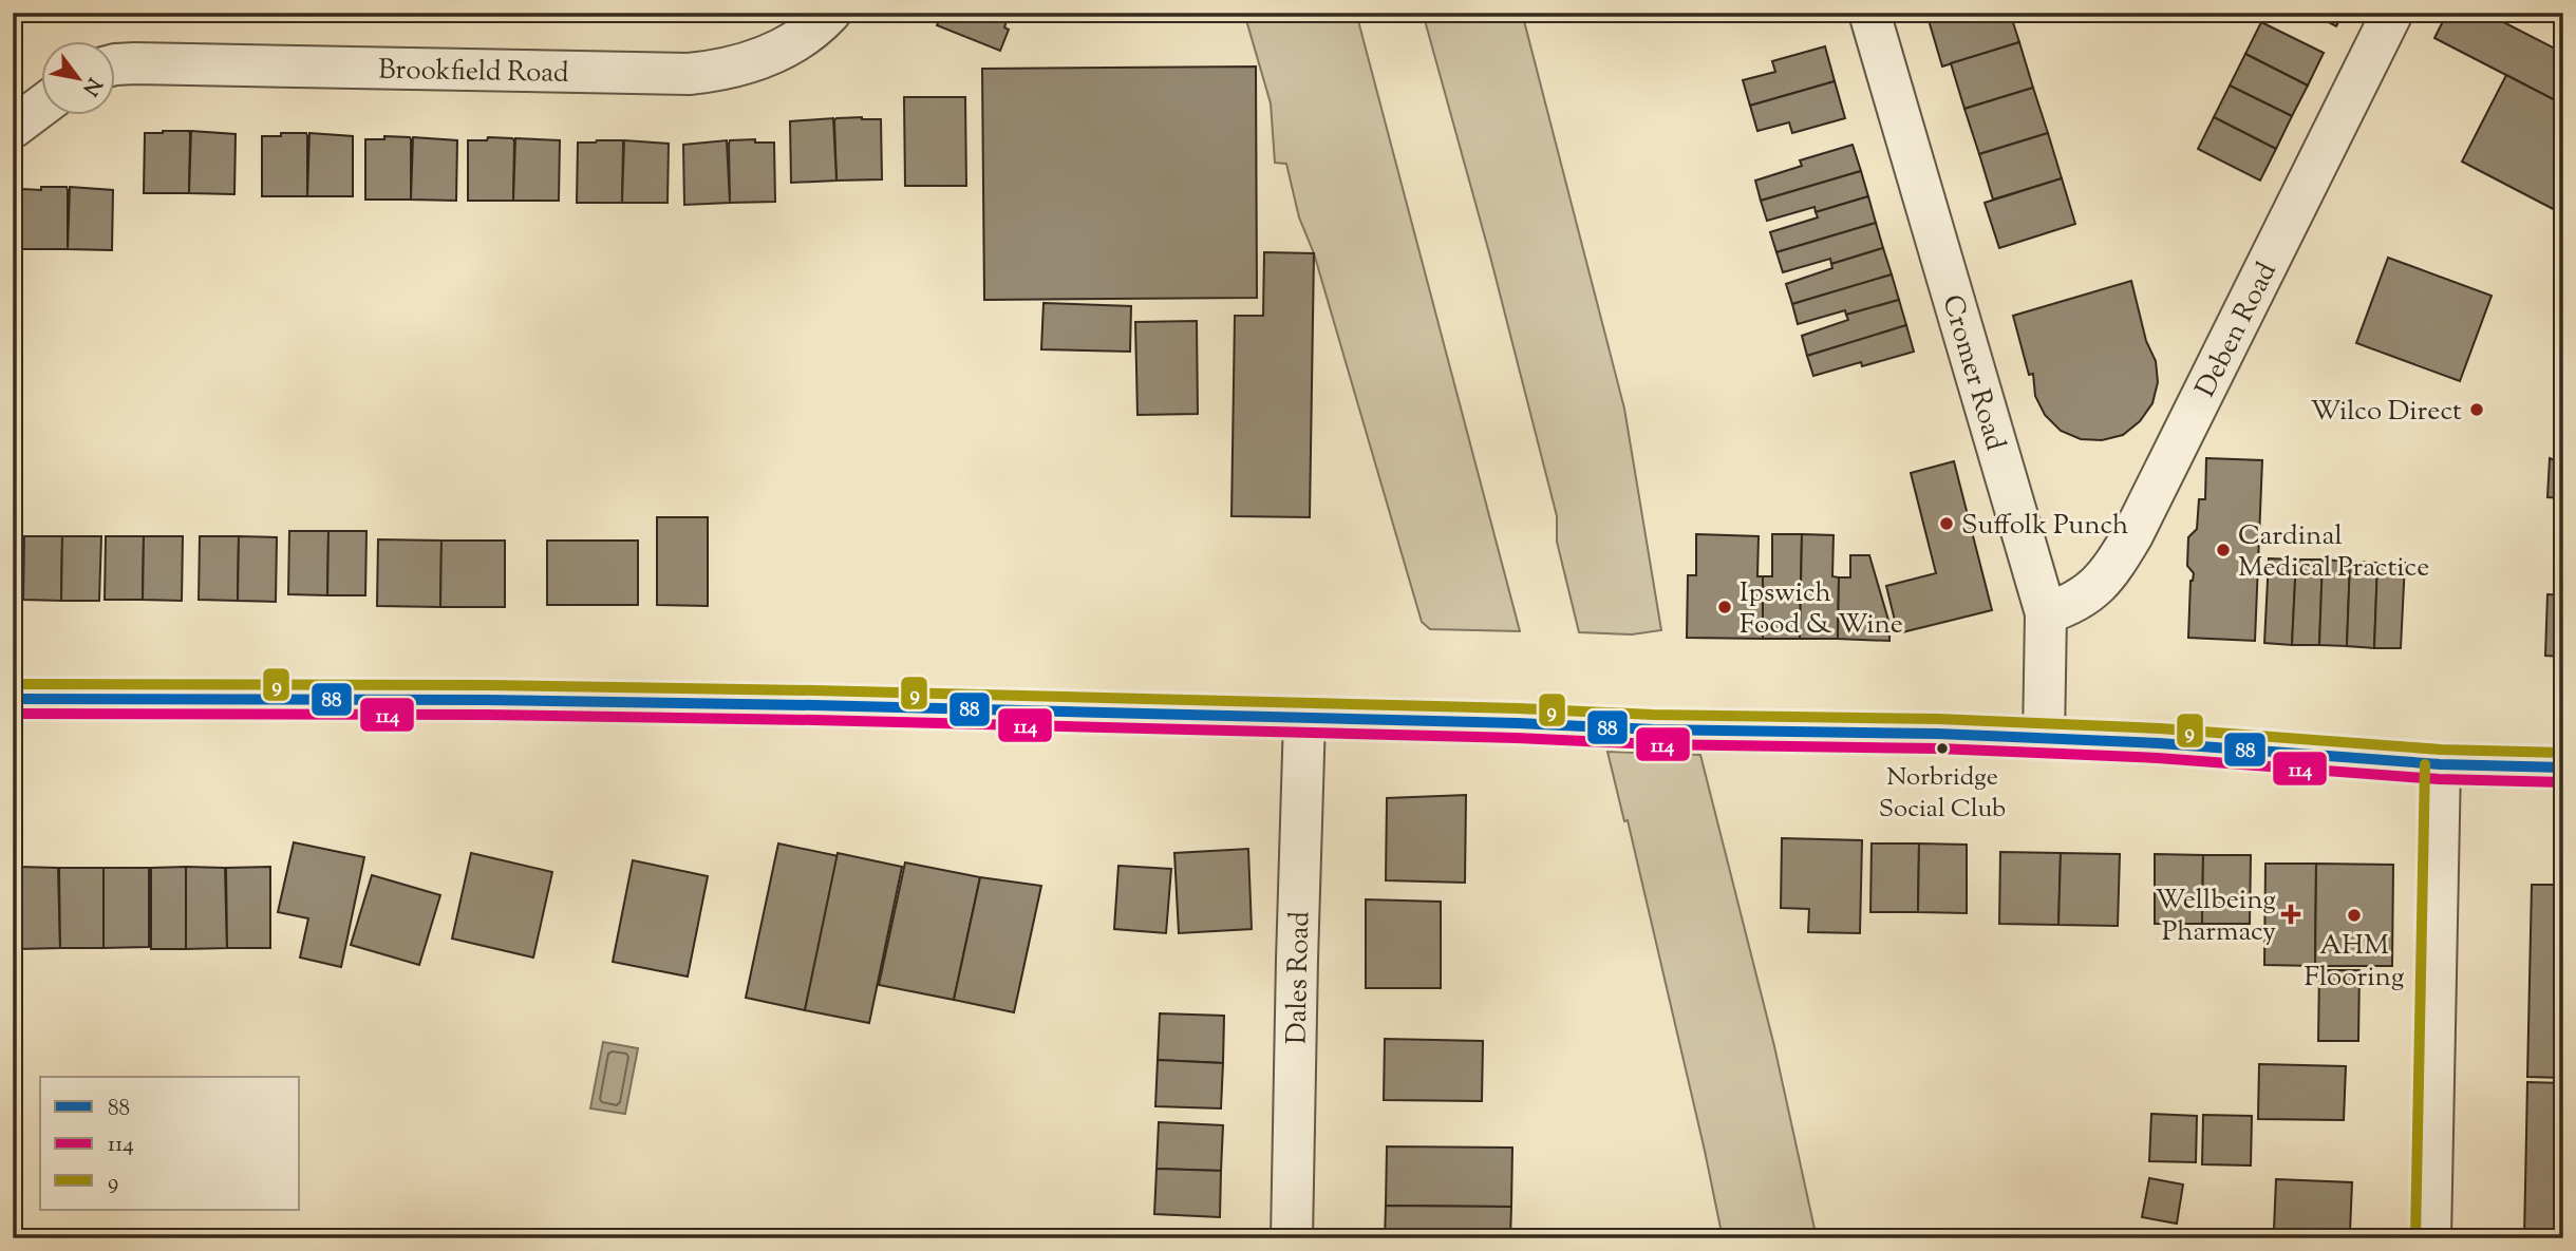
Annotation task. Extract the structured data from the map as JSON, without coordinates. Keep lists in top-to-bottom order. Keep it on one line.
{"streets":{"street":["Brookfield Road","Deben Road","Cromer Road","Dales Road"]},"crossings":[["Deben Road","Cromer Road"]],"places":{"other":["Wilco Direct","Suffolk Punch","Cardinal Medical Practice","Ipswich Food & Wine","Norbridge Social Club","AHM Flooring"],"health":["Wellbeing Pharmacy"]},"lines":["transit line 9","transit line 88","transit line 114"],"legend":["88","114","9"],"north":"bottom right"}
